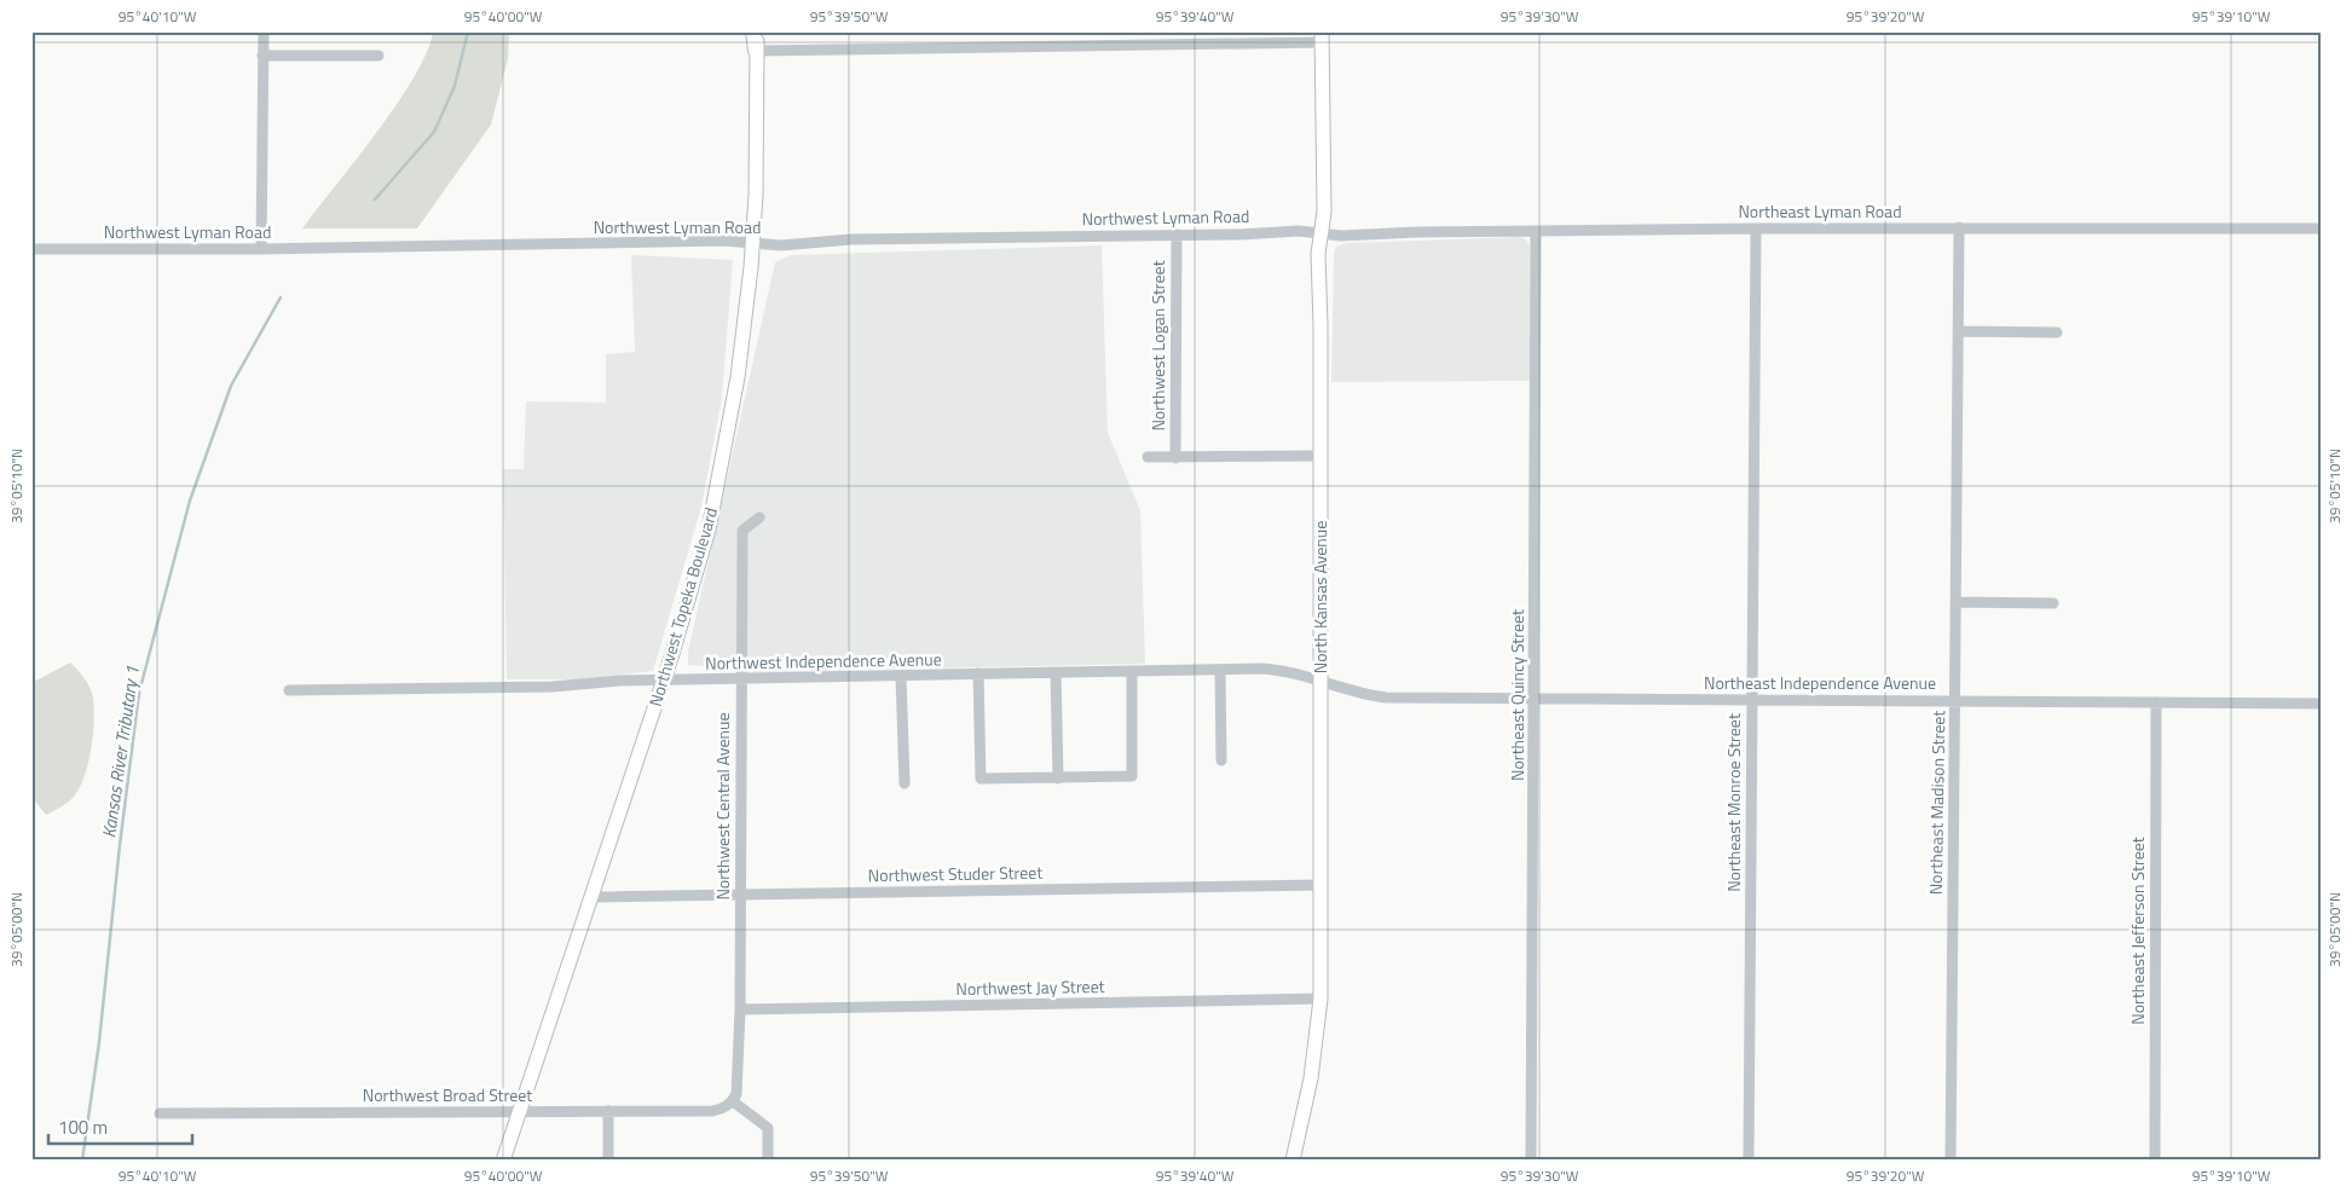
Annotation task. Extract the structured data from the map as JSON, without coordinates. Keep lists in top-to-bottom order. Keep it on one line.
{"streets":{"main road":["North Kansas Avenue","Northwest Topeka Boulevard"],"street":["Northeast Lyman Road","Northwest Lyman Road","Northwest Logan Street","Northwest Independence Avenue","Northeast Independence Avenue","Northeast Quincy Street","Northeast Monroe Street","Northeast Madison Street","Northwest Central Avenue","Northwest Studer Street","Northeast Jefferson Street","Northwest Jay Street","Northwest Broad Street"]},"crossings":[["Northeast Lyman Road","Northwest Lyman Road"],["Northeast Lyman Road","North Kansas Avenue"],["Northeast Lyman Road","Northeast Quincy Street"],["Northeast Lyman Road","Northeast Monroe Street"],["Northeast Lyman Road","Northeast Madison Street"],["Northwest Lyman Road","Northwest Logan Street"],["Northwest Lyman Road","North Kansas Avenue"],["Northwest Lyman Road","Northwest Topeka Boulevard"],["North Kansas Avenue","Northwest Independence Avenue"],["North Kansas Avenue","Northeast Independence Avenue"],["North Kansas Avenue","Northwest Studer Street"],["North Kansas Avenue","Northwest Jay Street"],["Northwest Topeka Boulevard","Northwest Independence Avenue"],["Northwest Topeka Boulevard","Northwest Studer Street"],["Northwest Topeka Boulevard","Northwest Broad Street"],["Northwest Independence Avenue","Northeast Independence Avenue"],["Northwest Independence Avenue","Northwest Central Avenue"],["Northeast Independence Avenue","Northeast Quincy Street"],["Northeast Independence Avenue","Northeast Monroe Street"],["Northeast Independence Avenue","Northeast Madison Street"],["Northeast Independence Avenue","Northeast Jefferson Street"],["Northwest Central Avenue","Northwest Studer Street"],["Northwest Central Avenue","Northwest Jay Street"],["Northwest Central Avenue","Northwest Broad Street"]],"water":["Kansas River Tributary 1"],"scale_bar":"100 m","coordinates":["95°40'10\"W","95°40'00\"W","95°39'50\"W","95°39'40\"W","95°39'30\"W","95°39'20\"W","95°39'10\"W","39°05'10\"N","39°05'00\"N"]}
